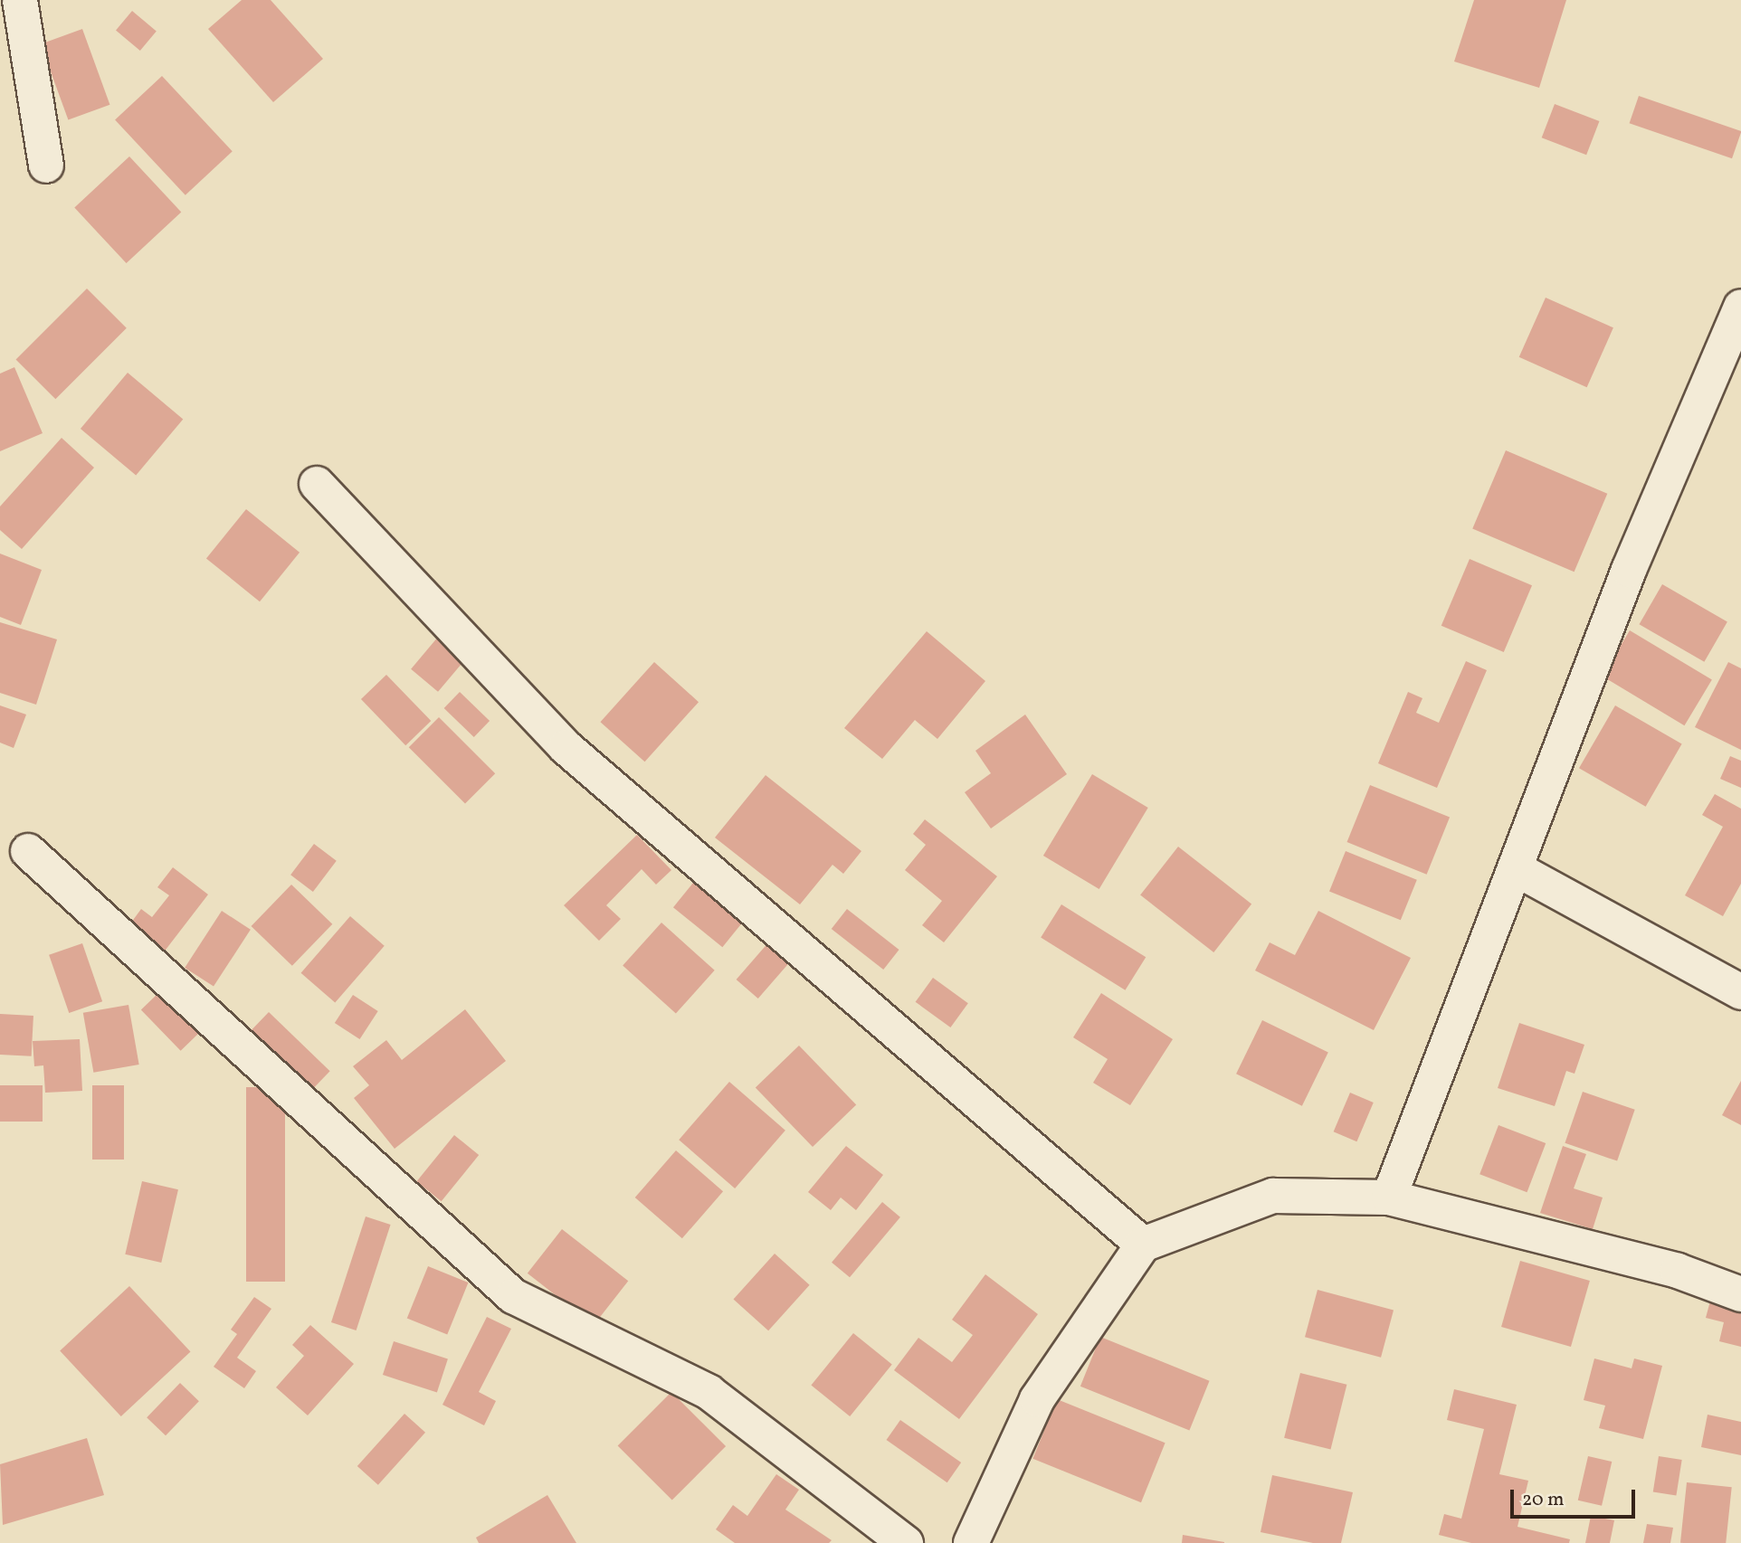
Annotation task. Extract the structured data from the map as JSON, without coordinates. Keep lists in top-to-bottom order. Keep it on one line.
{"scale_bar":"20 m"}
